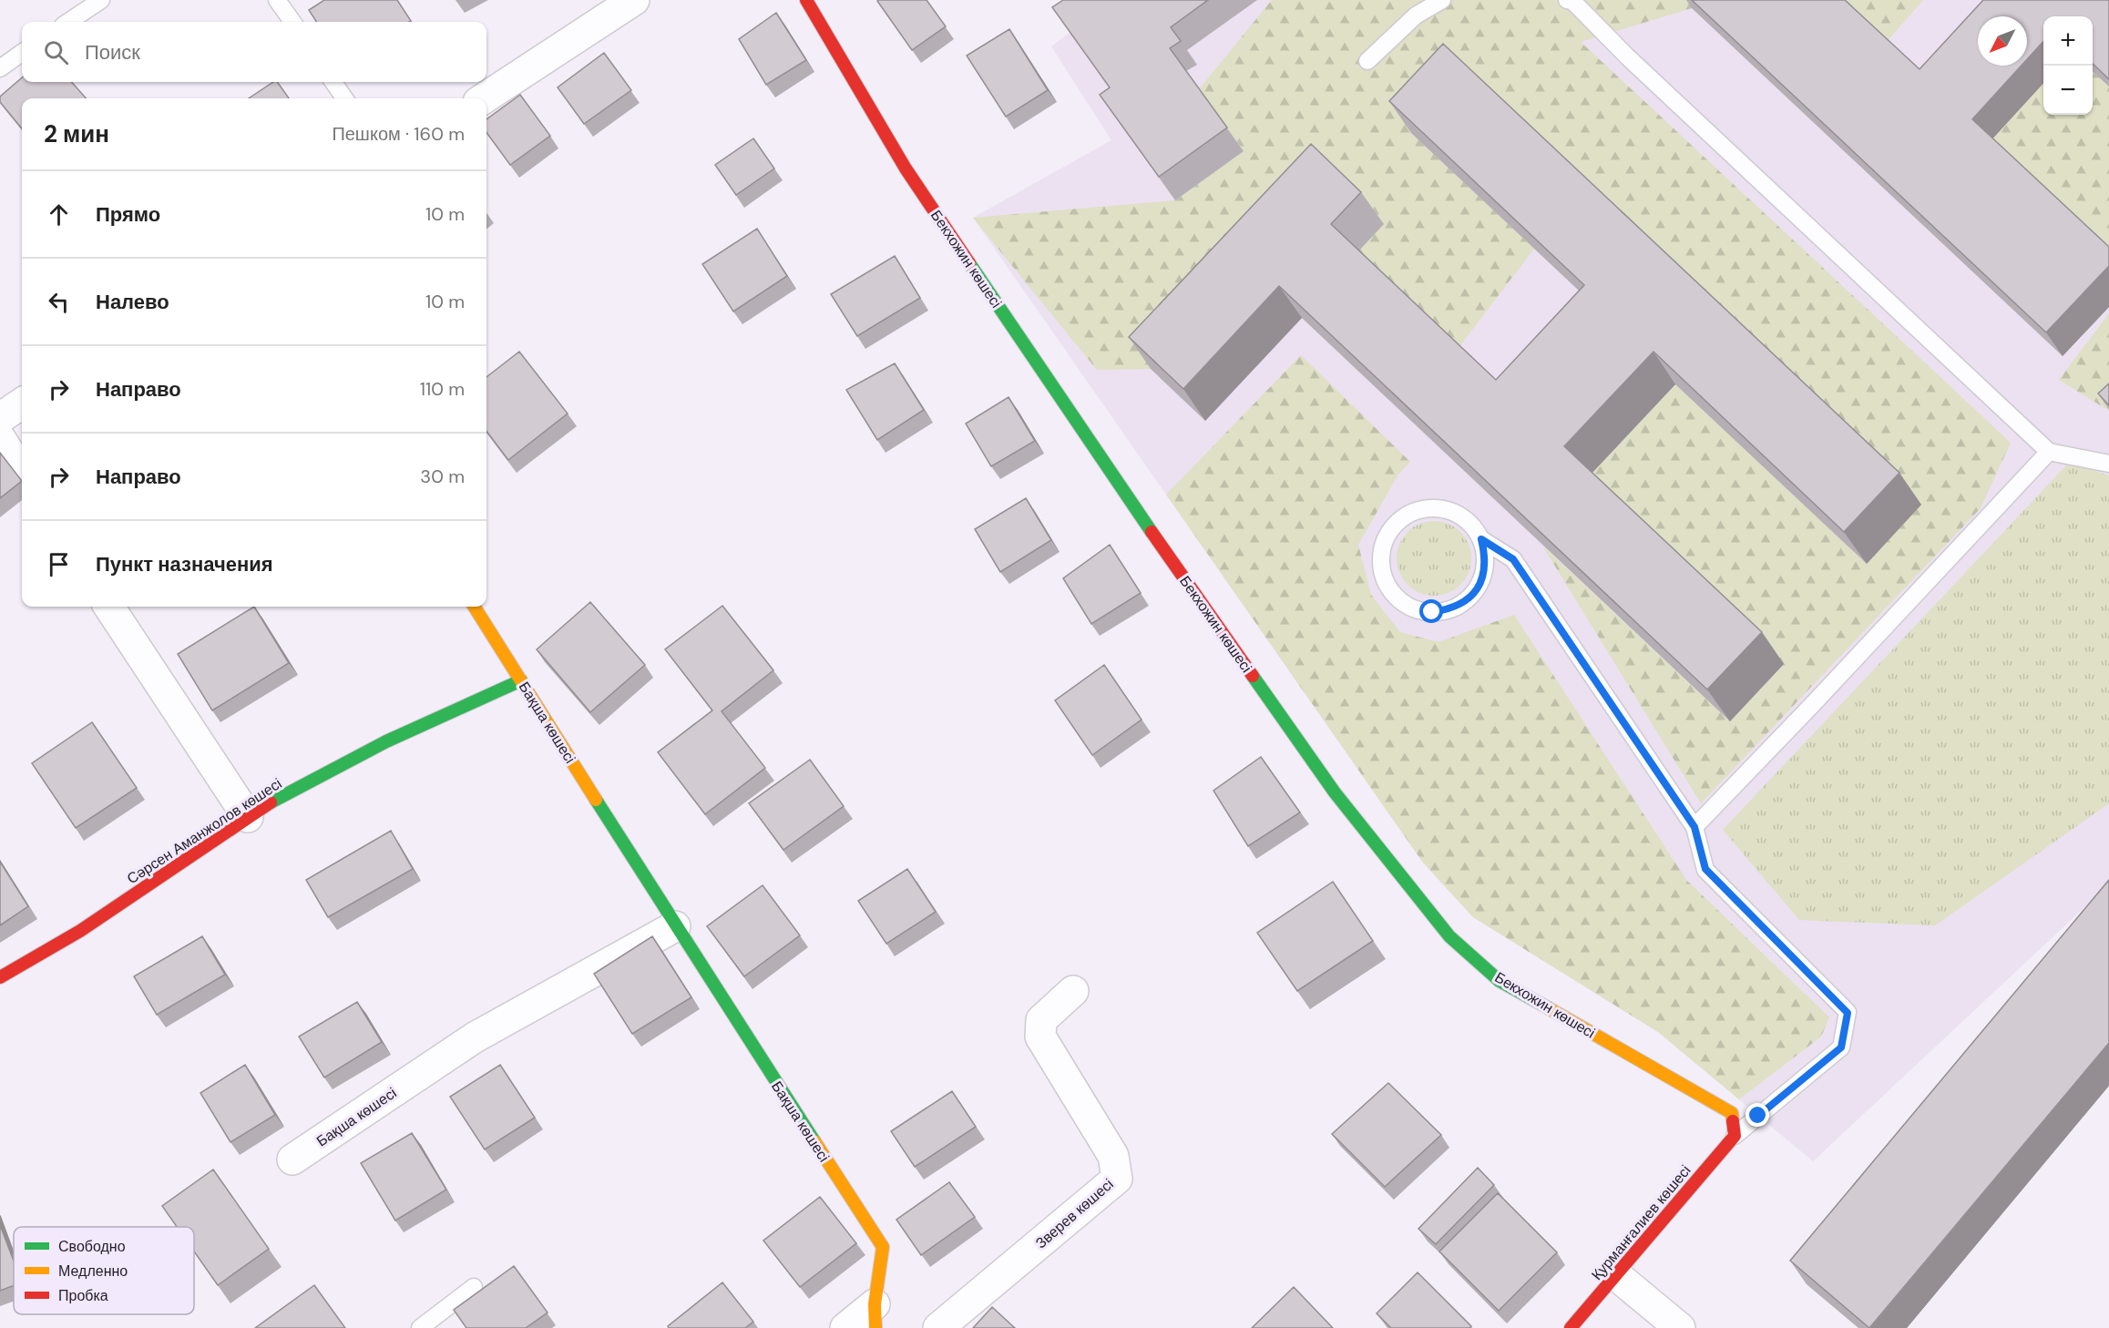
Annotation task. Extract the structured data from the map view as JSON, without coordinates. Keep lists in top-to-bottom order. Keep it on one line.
{"streets":{"street":["Бекхожин көшесі","Бақша көшесі","Сәрсен Аманжолов көшесі","Зверев көшесі","Қурманғалиев көшесі"]},"crossings":[["Бекхожин көшесі","Қурманғалиев көшесі"],["Бақша көшесі","Сәрсен Аманжолов көшесі"]],"legend":["Свободно","Медленно","Пробка"],"north":"bottom left","page":{"map_buttons":["+","−"],"search":"Поиск","heading":["2 мин","Пешком · 160 m"],"list":[["Прямо","10 m"],["Налево","10 m"],["Направо","110 m"],["Направо","30 m"],"Пункт назначения"]}}
